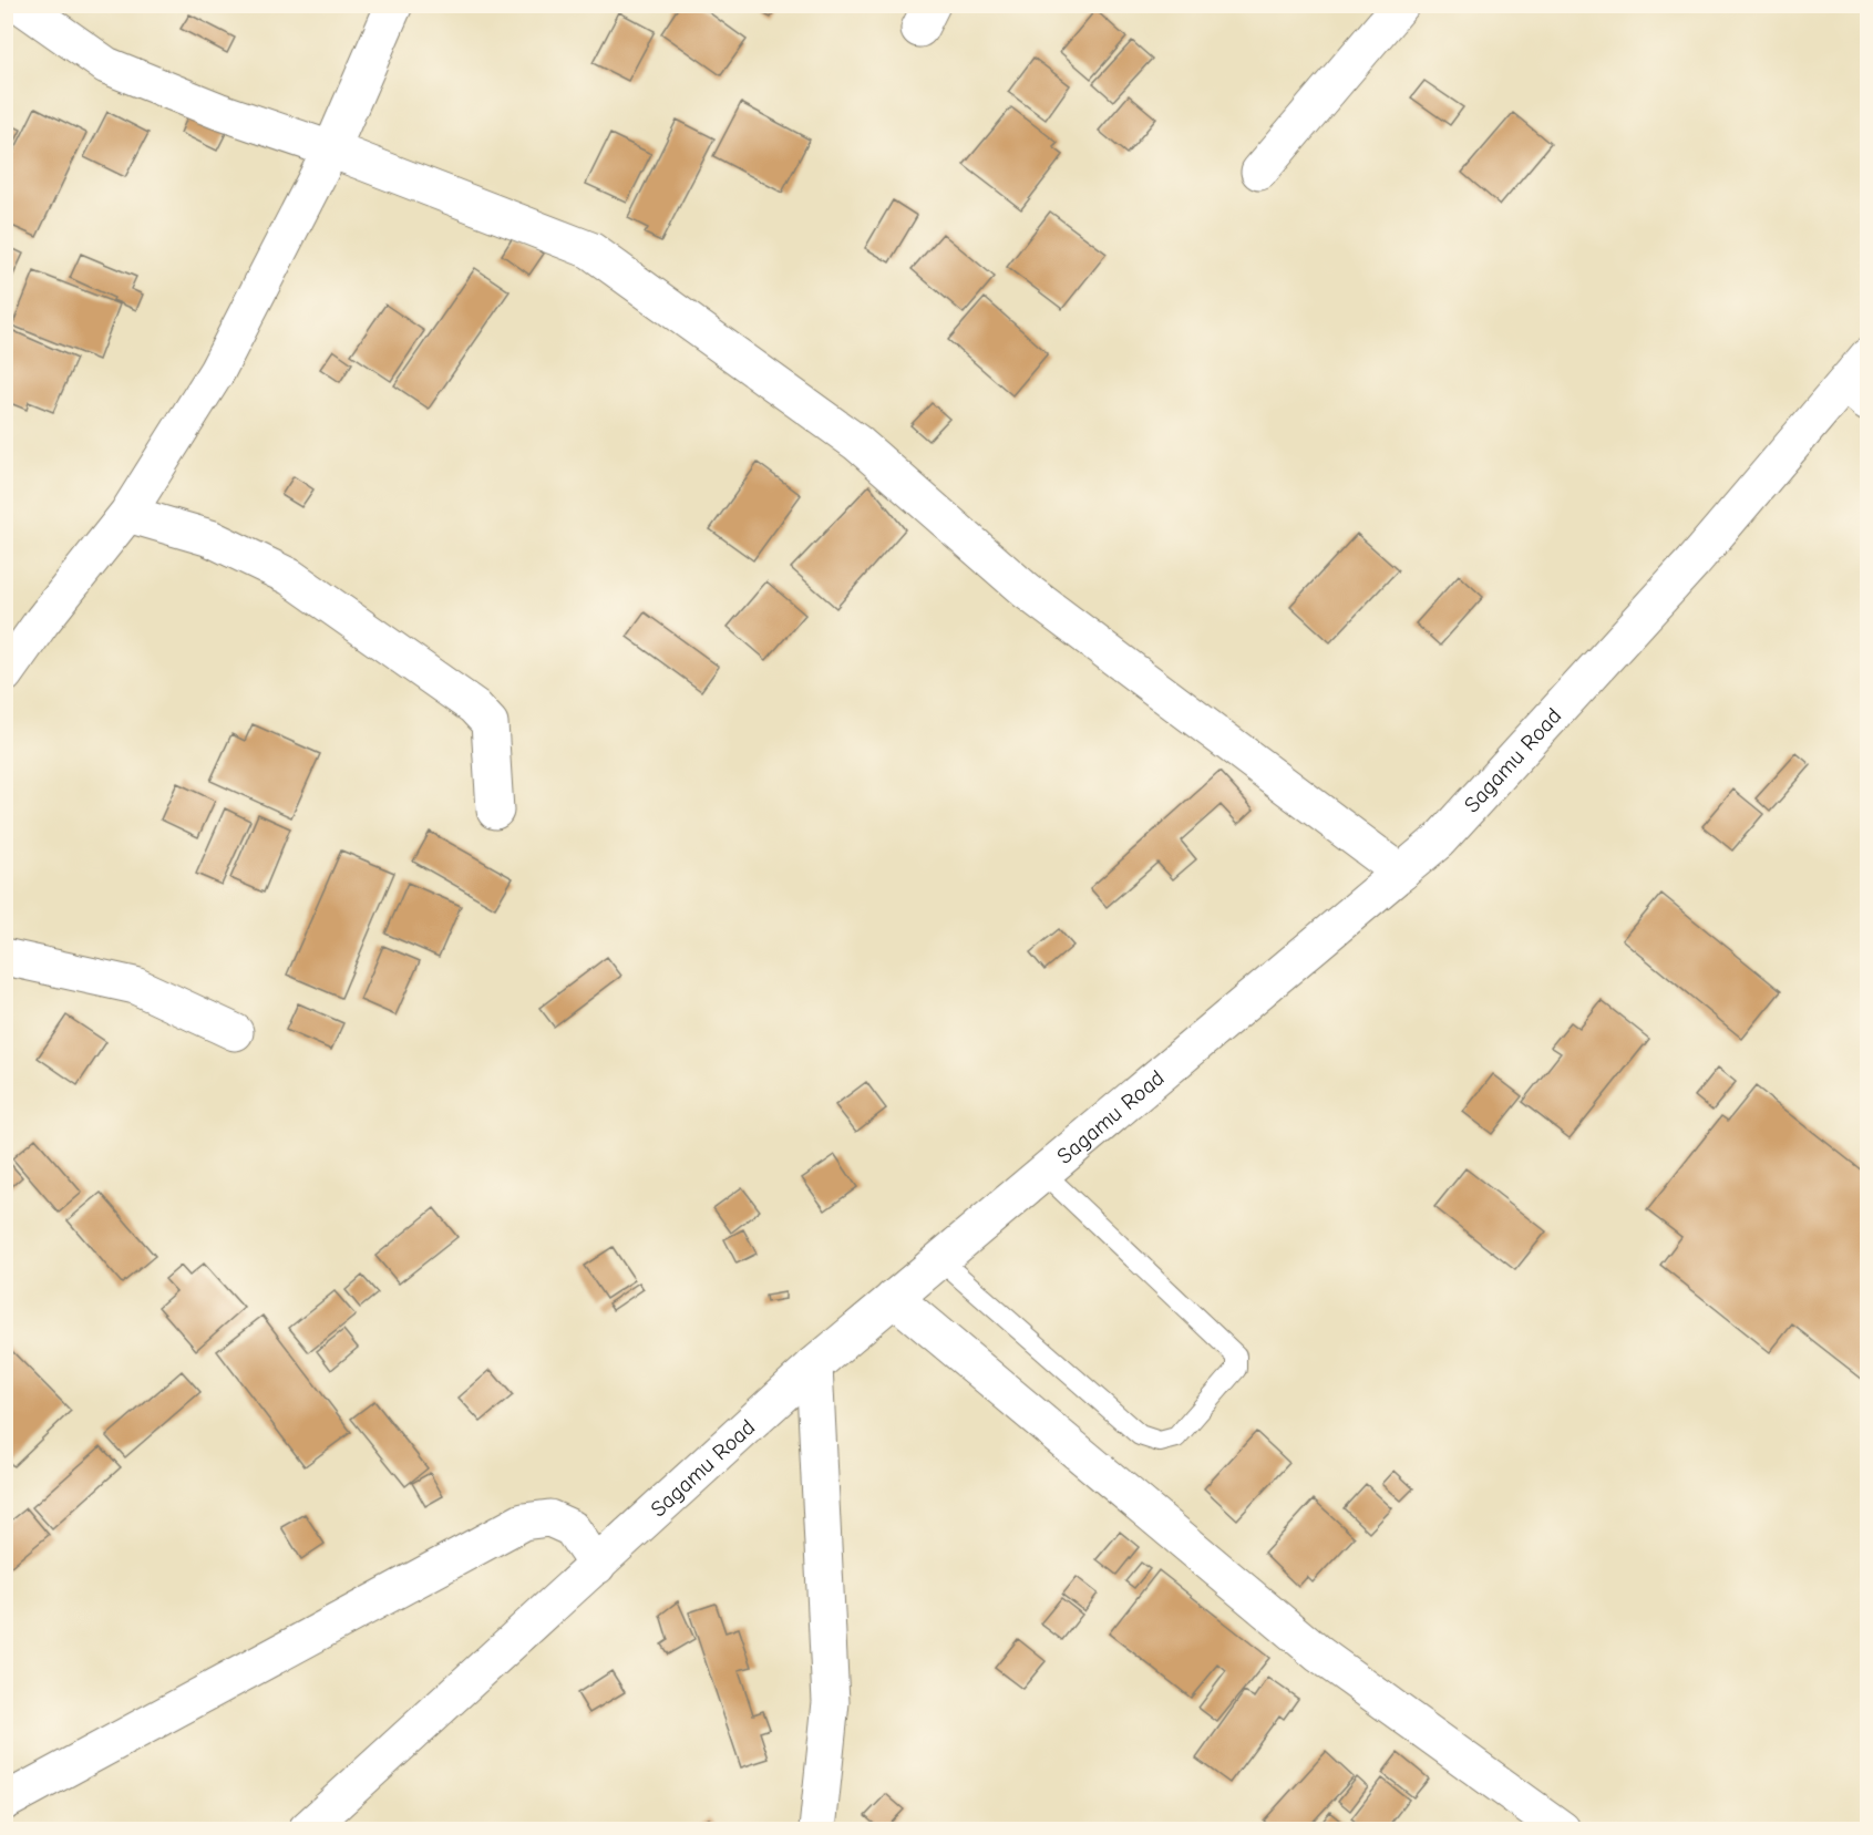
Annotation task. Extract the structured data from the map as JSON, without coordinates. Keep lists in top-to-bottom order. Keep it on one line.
{"streets":{"main road":["Sagamu Road"]}}
